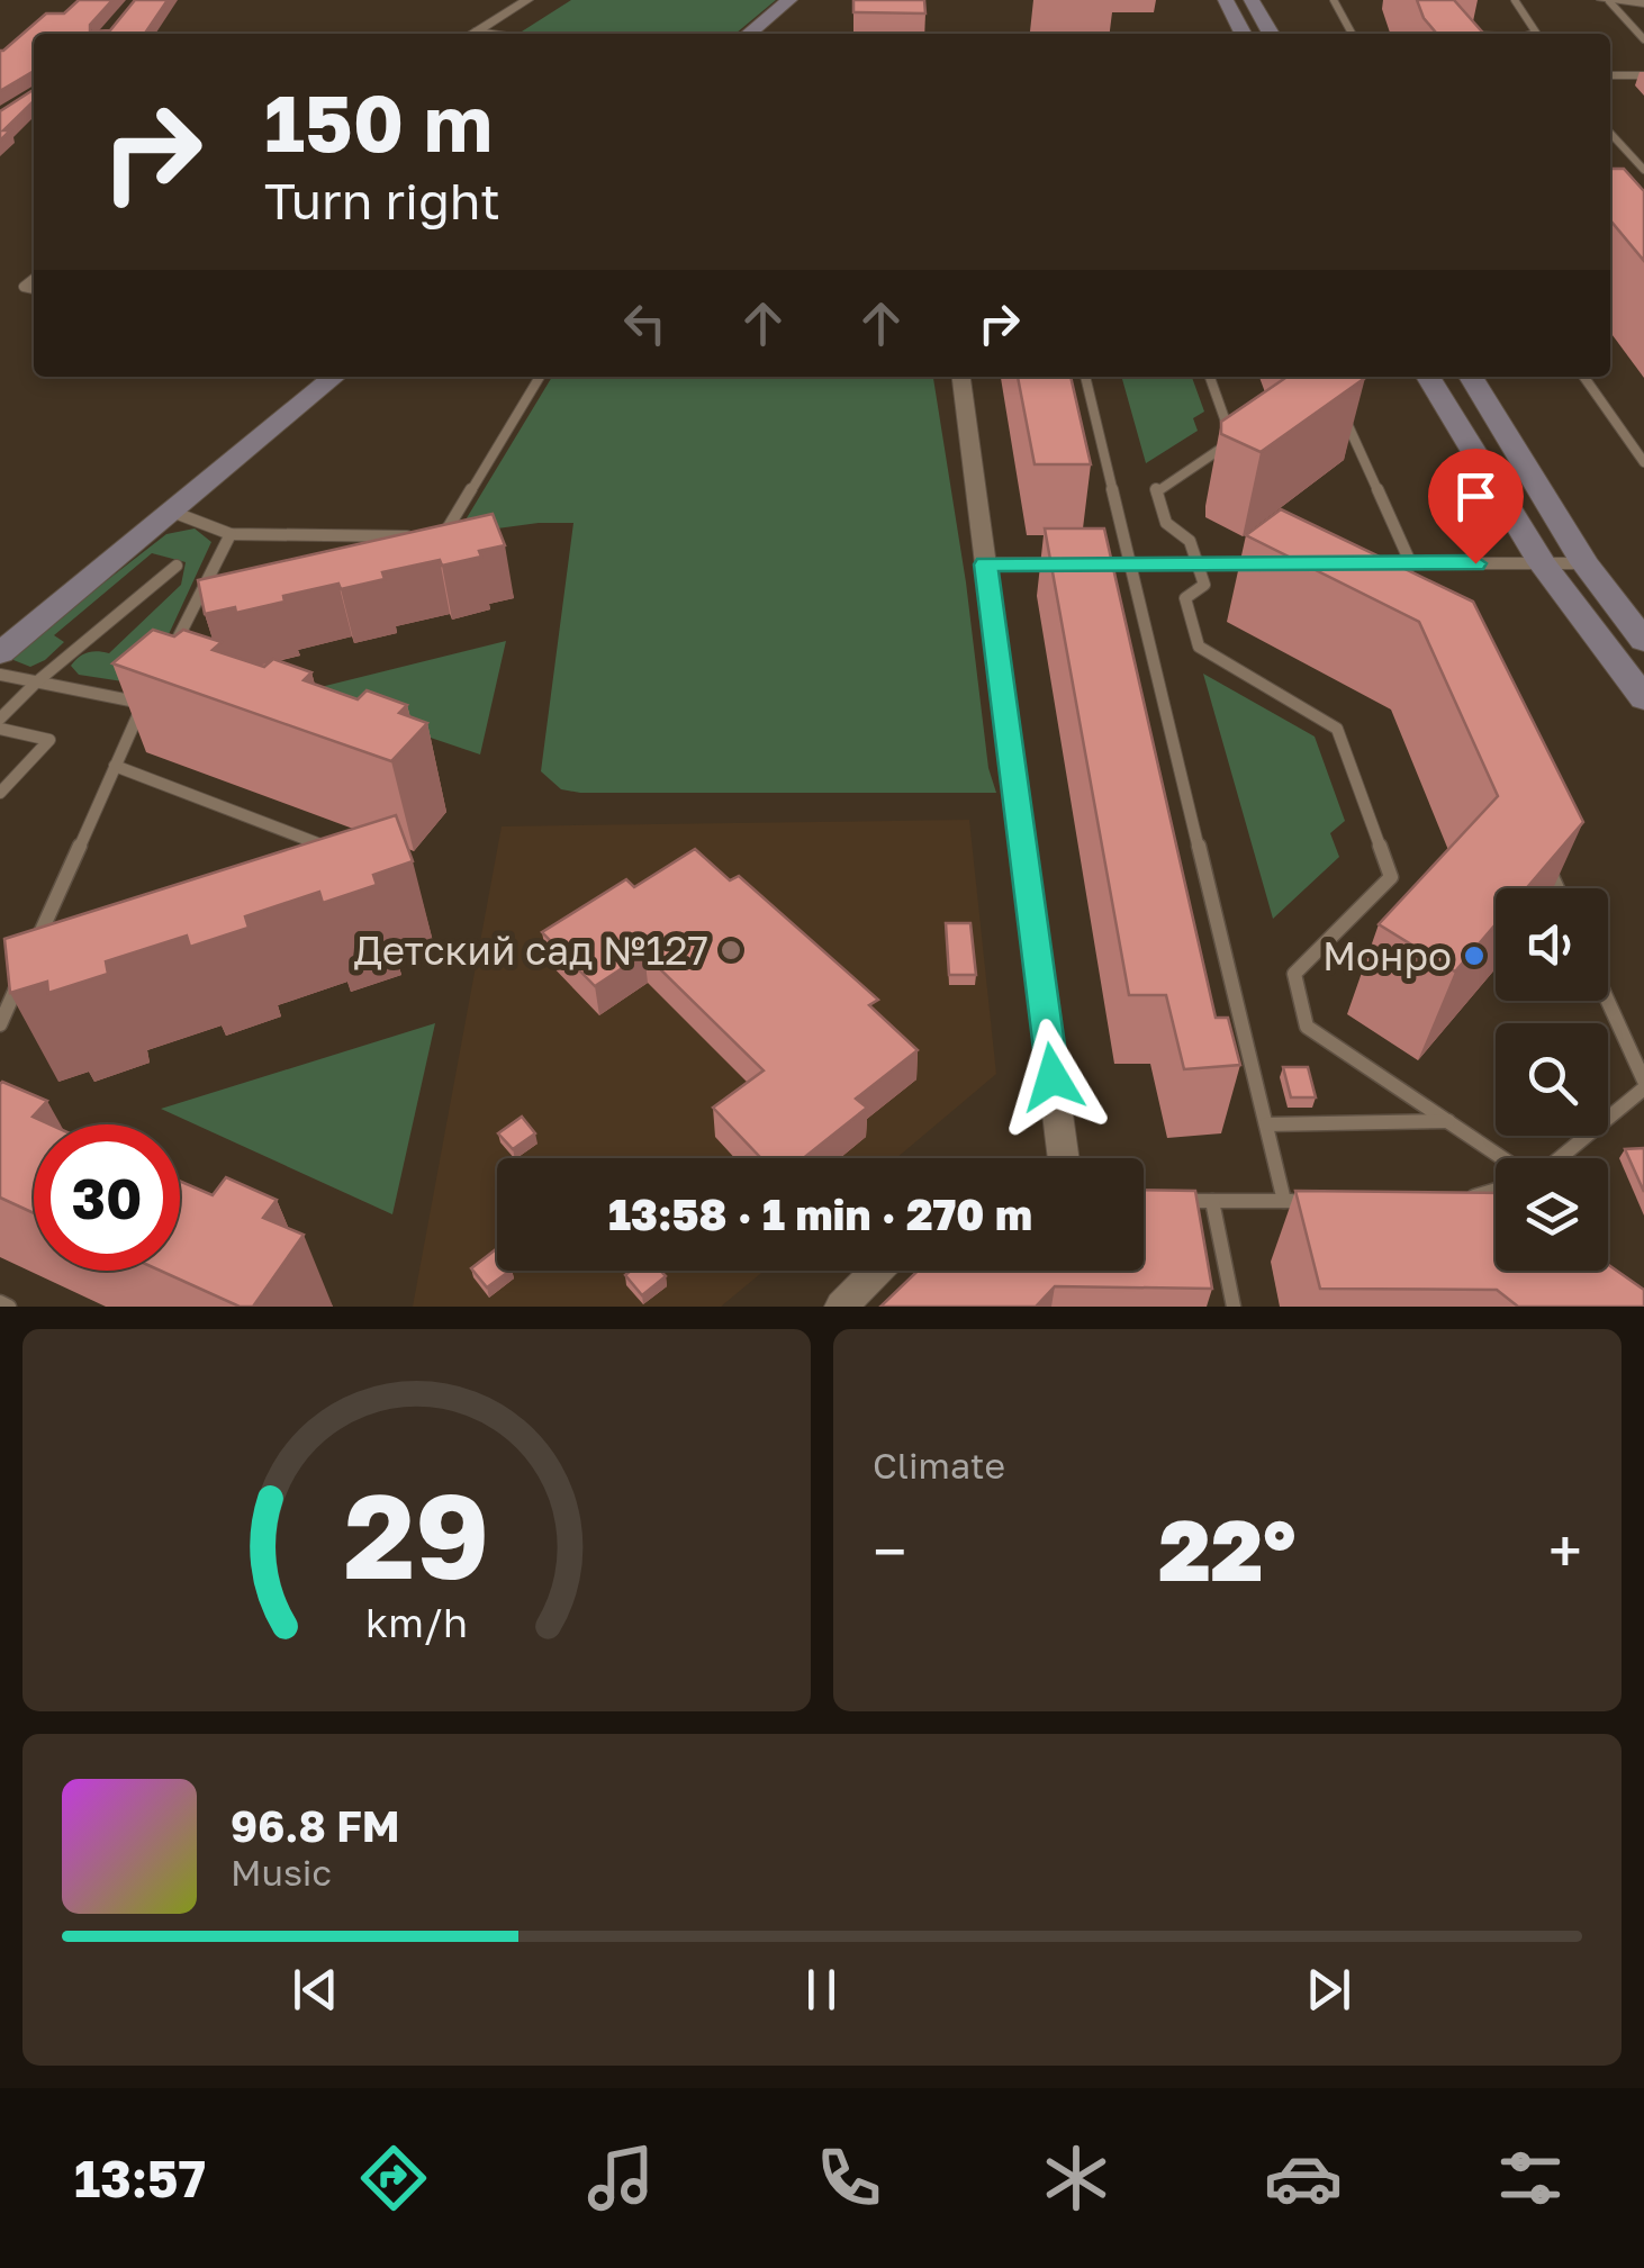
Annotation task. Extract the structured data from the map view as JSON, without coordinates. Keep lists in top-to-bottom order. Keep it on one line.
{"places":["Детский сад №127","Монро"],"page":{"turn":["150 m","Turn right"],"limit":"30","trip":"13:58 · 1 min · 270 m","tile":"Climate","heat":["−","22°","+"],"song":["96.8 FM","Music"],"tabs":"13:57","gauge":["29","km/h"]}}
